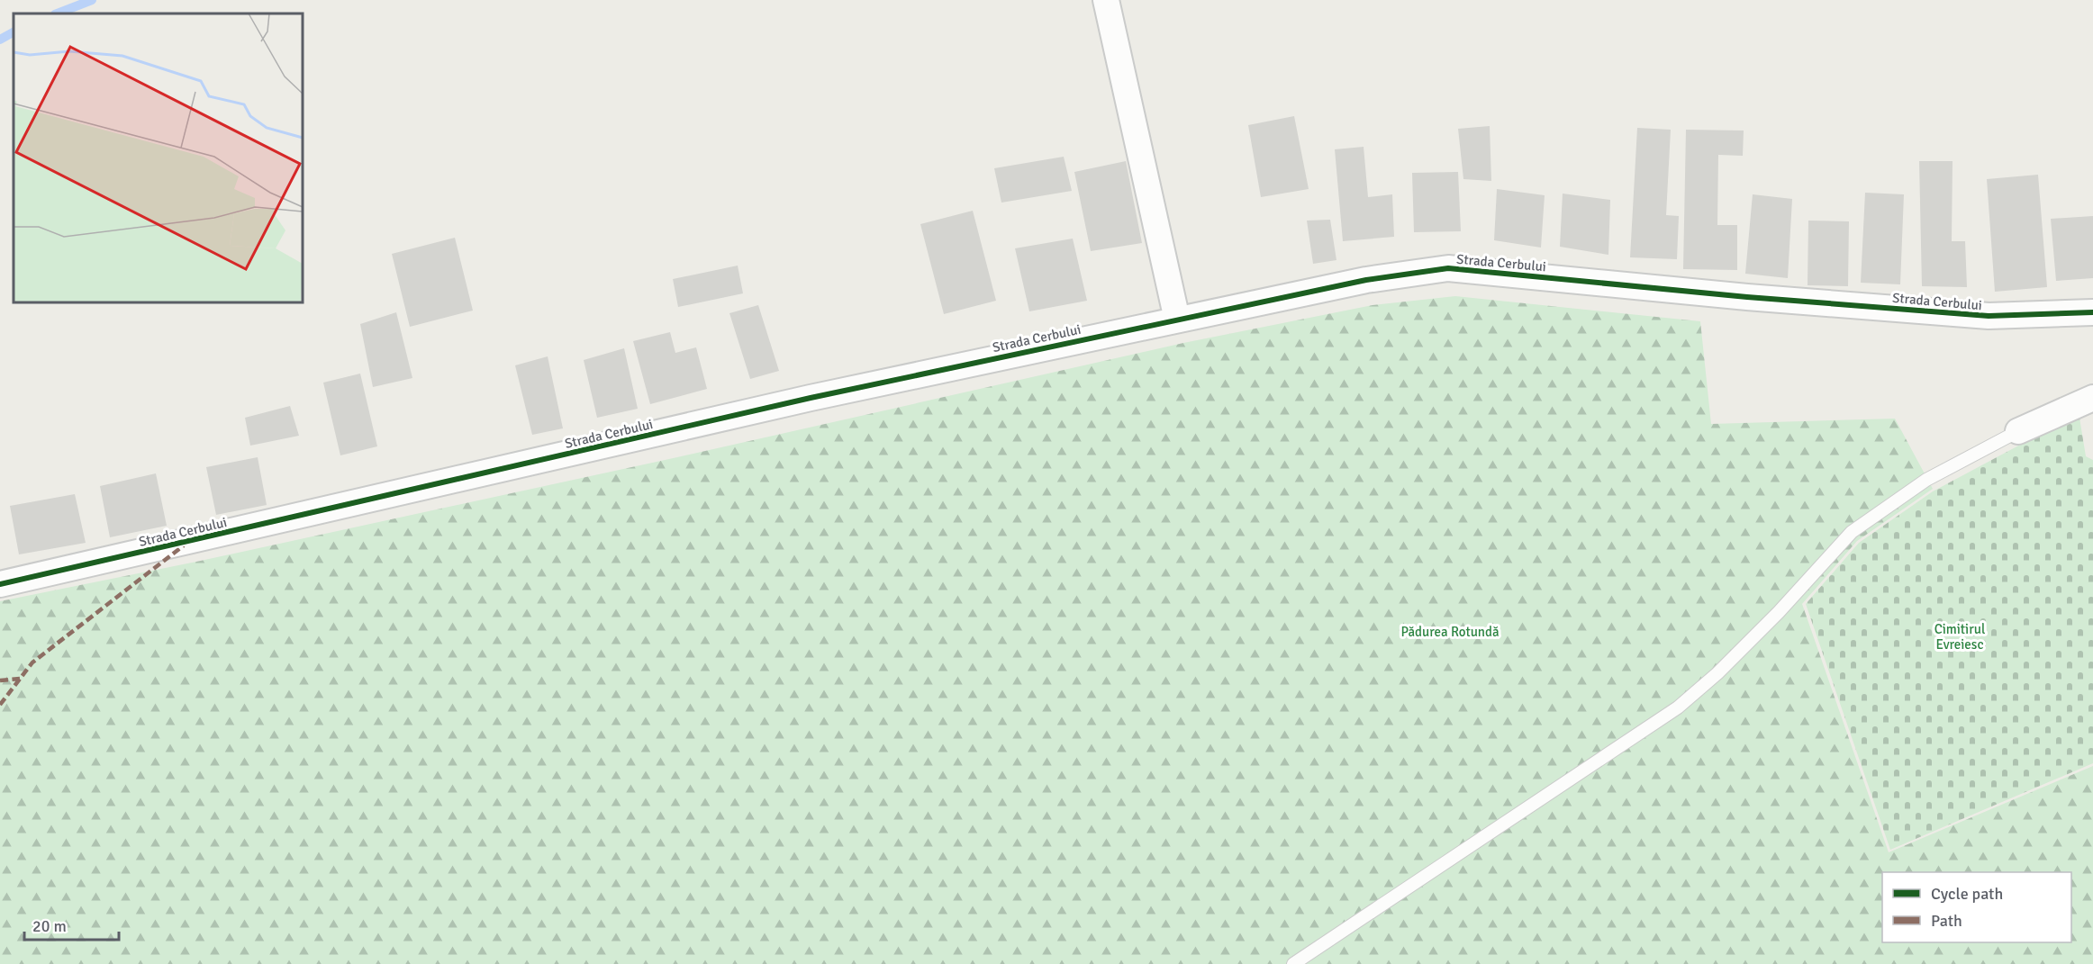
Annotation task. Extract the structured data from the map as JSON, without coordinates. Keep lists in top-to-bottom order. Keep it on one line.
{"streets":{"street":["Strada Cerbului"]},"parks":["Cimitirul Evreiesc","Pădurea Rotundă"],"legend":["Cycle path","Path"],"scale_bar":"20 m"}
